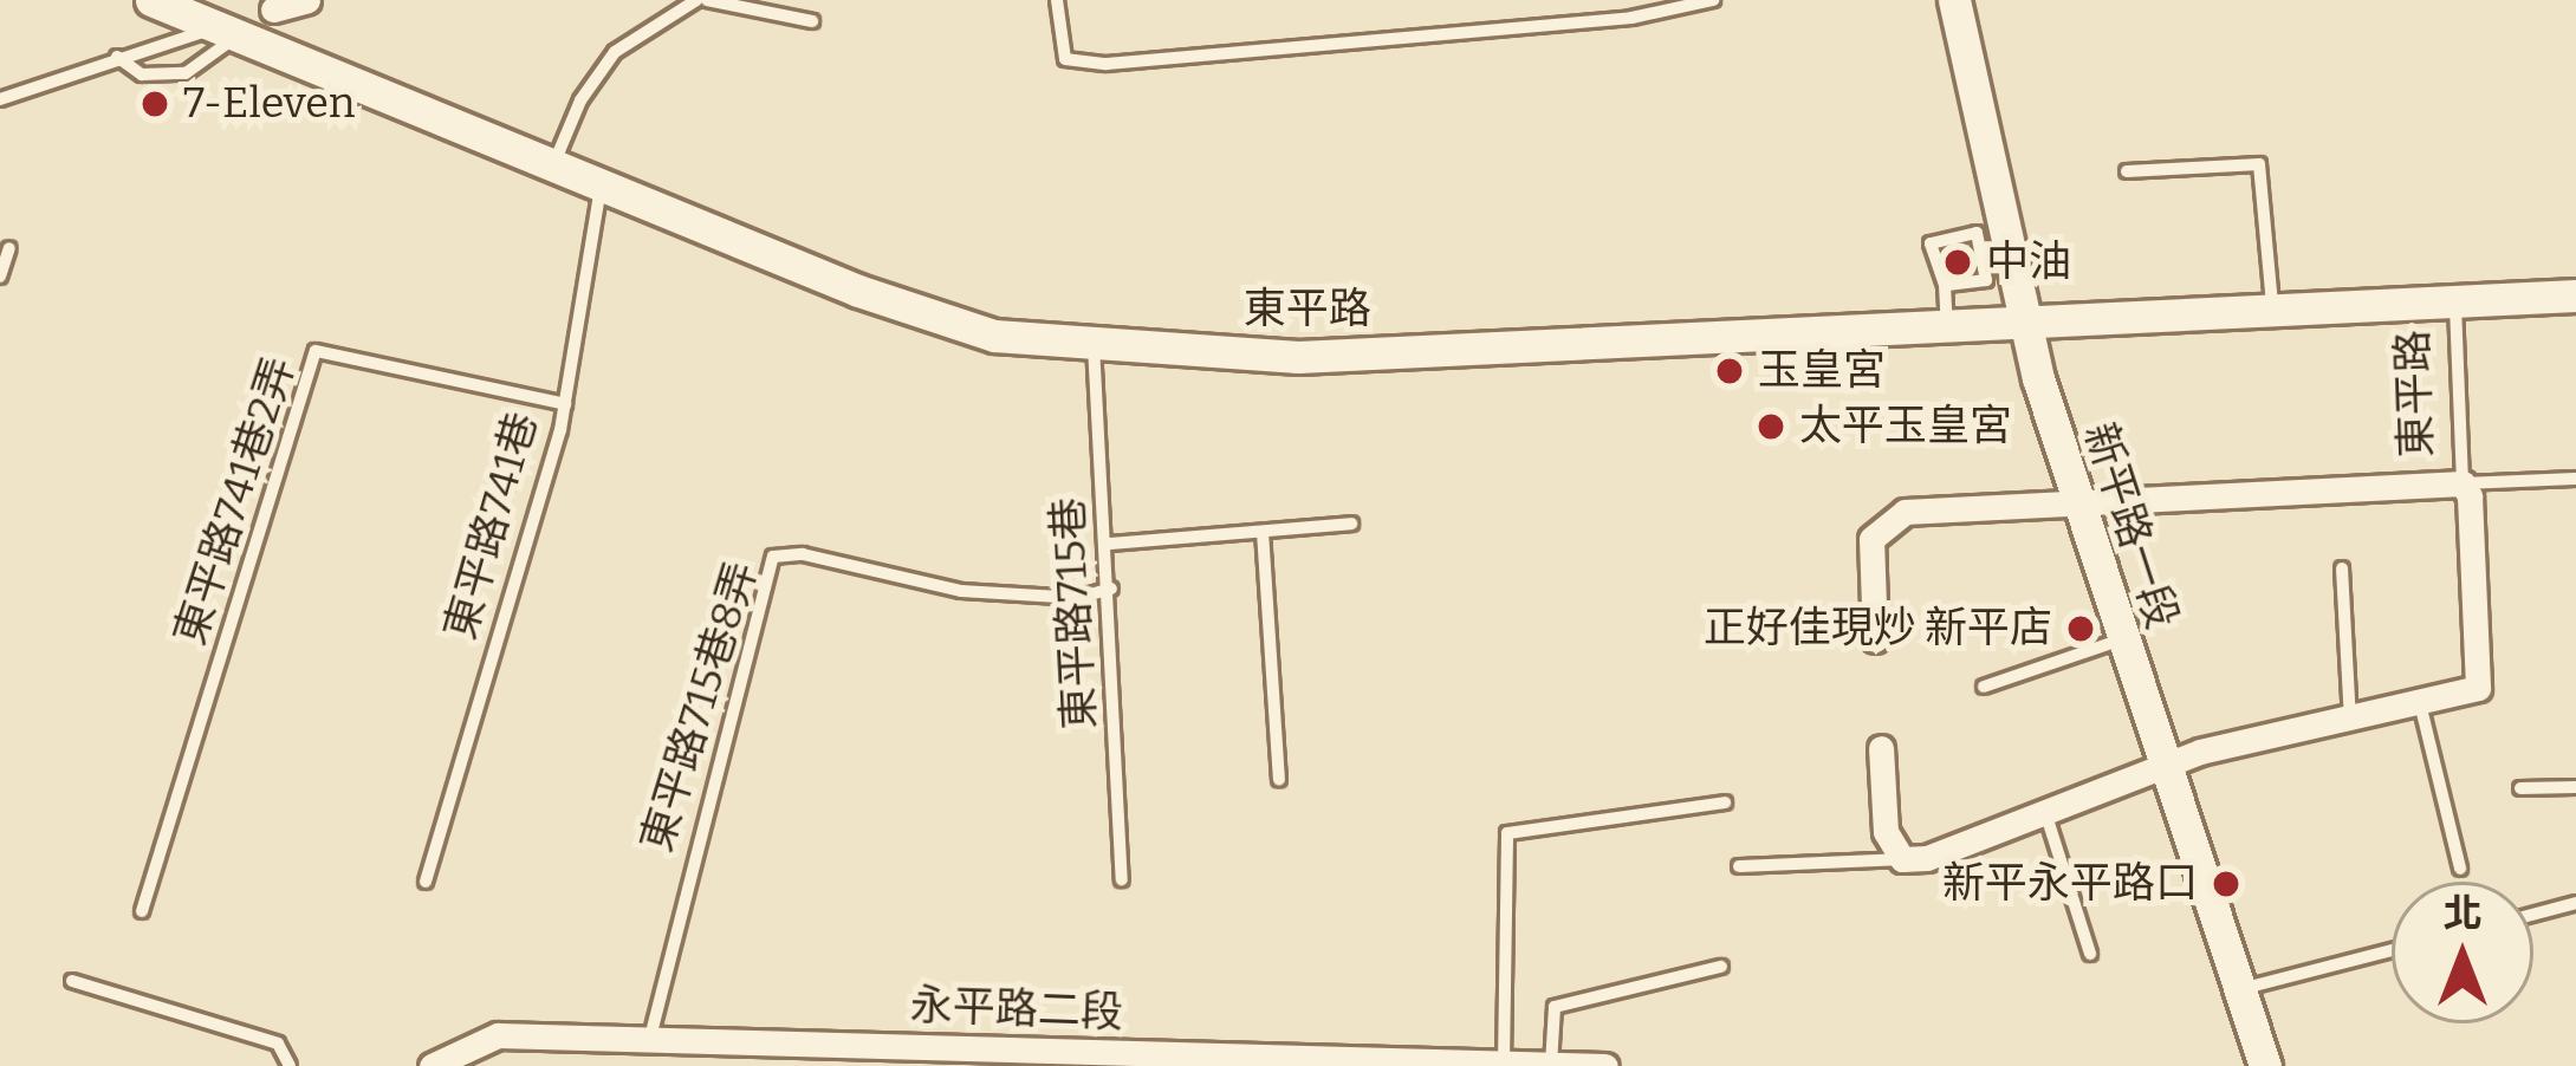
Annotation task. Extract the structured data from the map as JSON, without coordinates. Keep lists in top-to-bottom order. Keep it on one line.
{"streets":{"street":["東平路","新平路一段","永平路二段"],"lane":["東平路741巷2弄","東平路741巷","東平路715巷","東平路715巷8弄"]},"crossings":[["東平路","東平路741巷"],["東平路","新平路一段"],["東平路","東平路715巷"],["東平路741巷2弄","東平路741巷"],["東平路715巷","東平路715巷8弄"],["東平路715巷8弄","永平路二段"]],"places":["7-Eleven","中油","玉皇宮","太平玉皇宮","正好佳現炒 新平店","新平永平路口"],"north":"top"}
